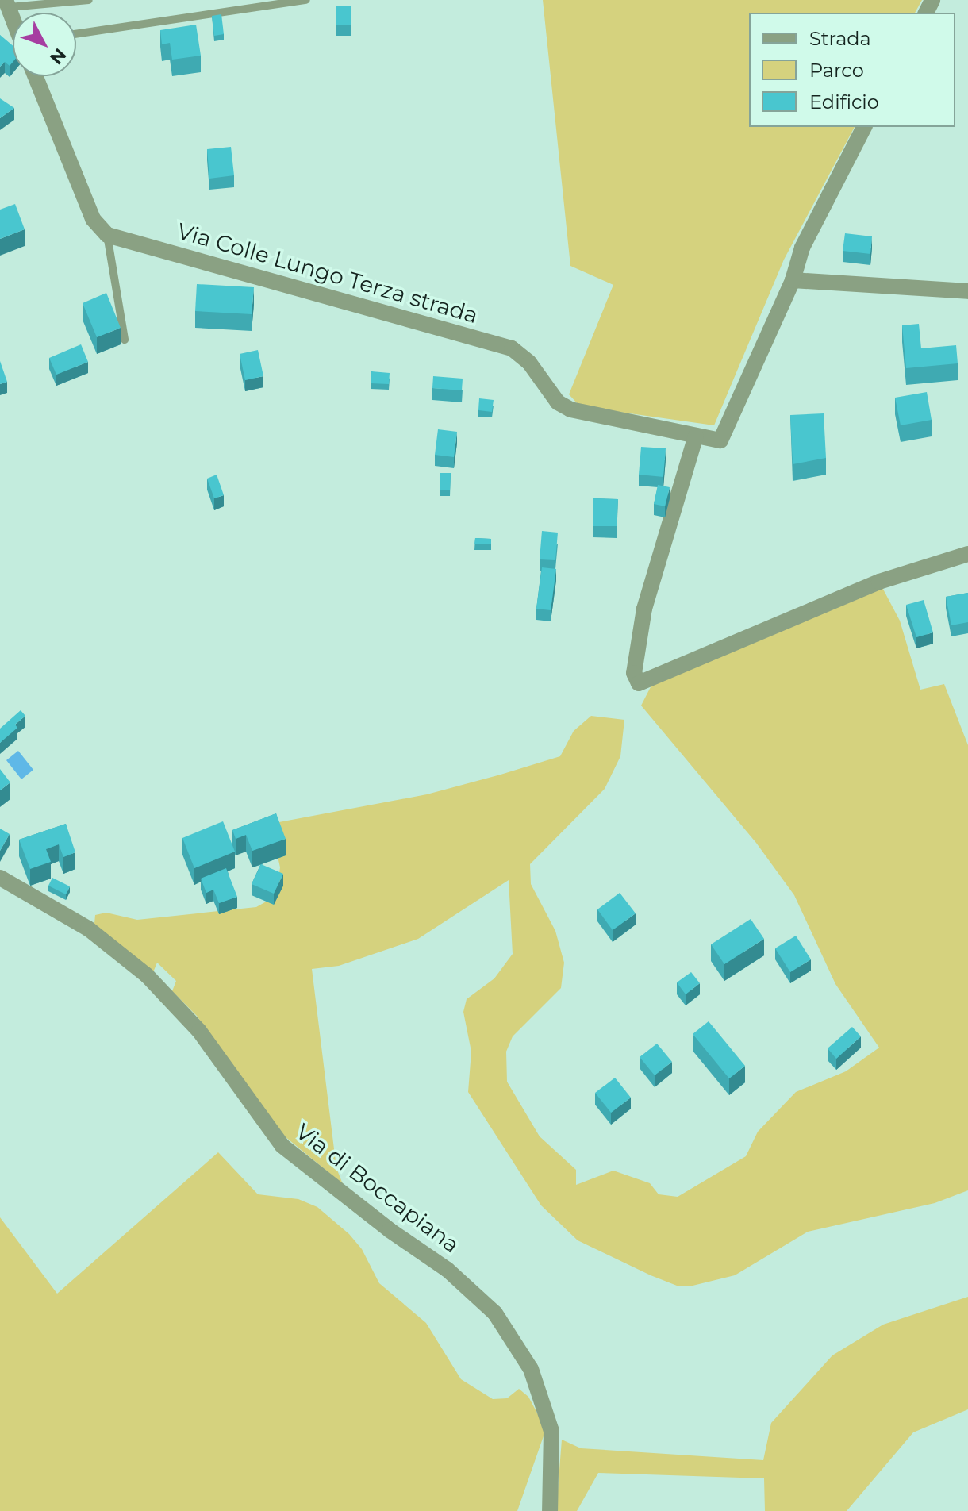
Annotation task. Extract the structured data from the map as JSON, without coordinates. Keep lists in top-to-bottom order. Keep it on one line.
{"streets":{"street":["Via Colle Lungo Terza strada","Via di Boccapiana"]},"legend":["Strada","Parco","Edificio"],"north":"bottom right"}
